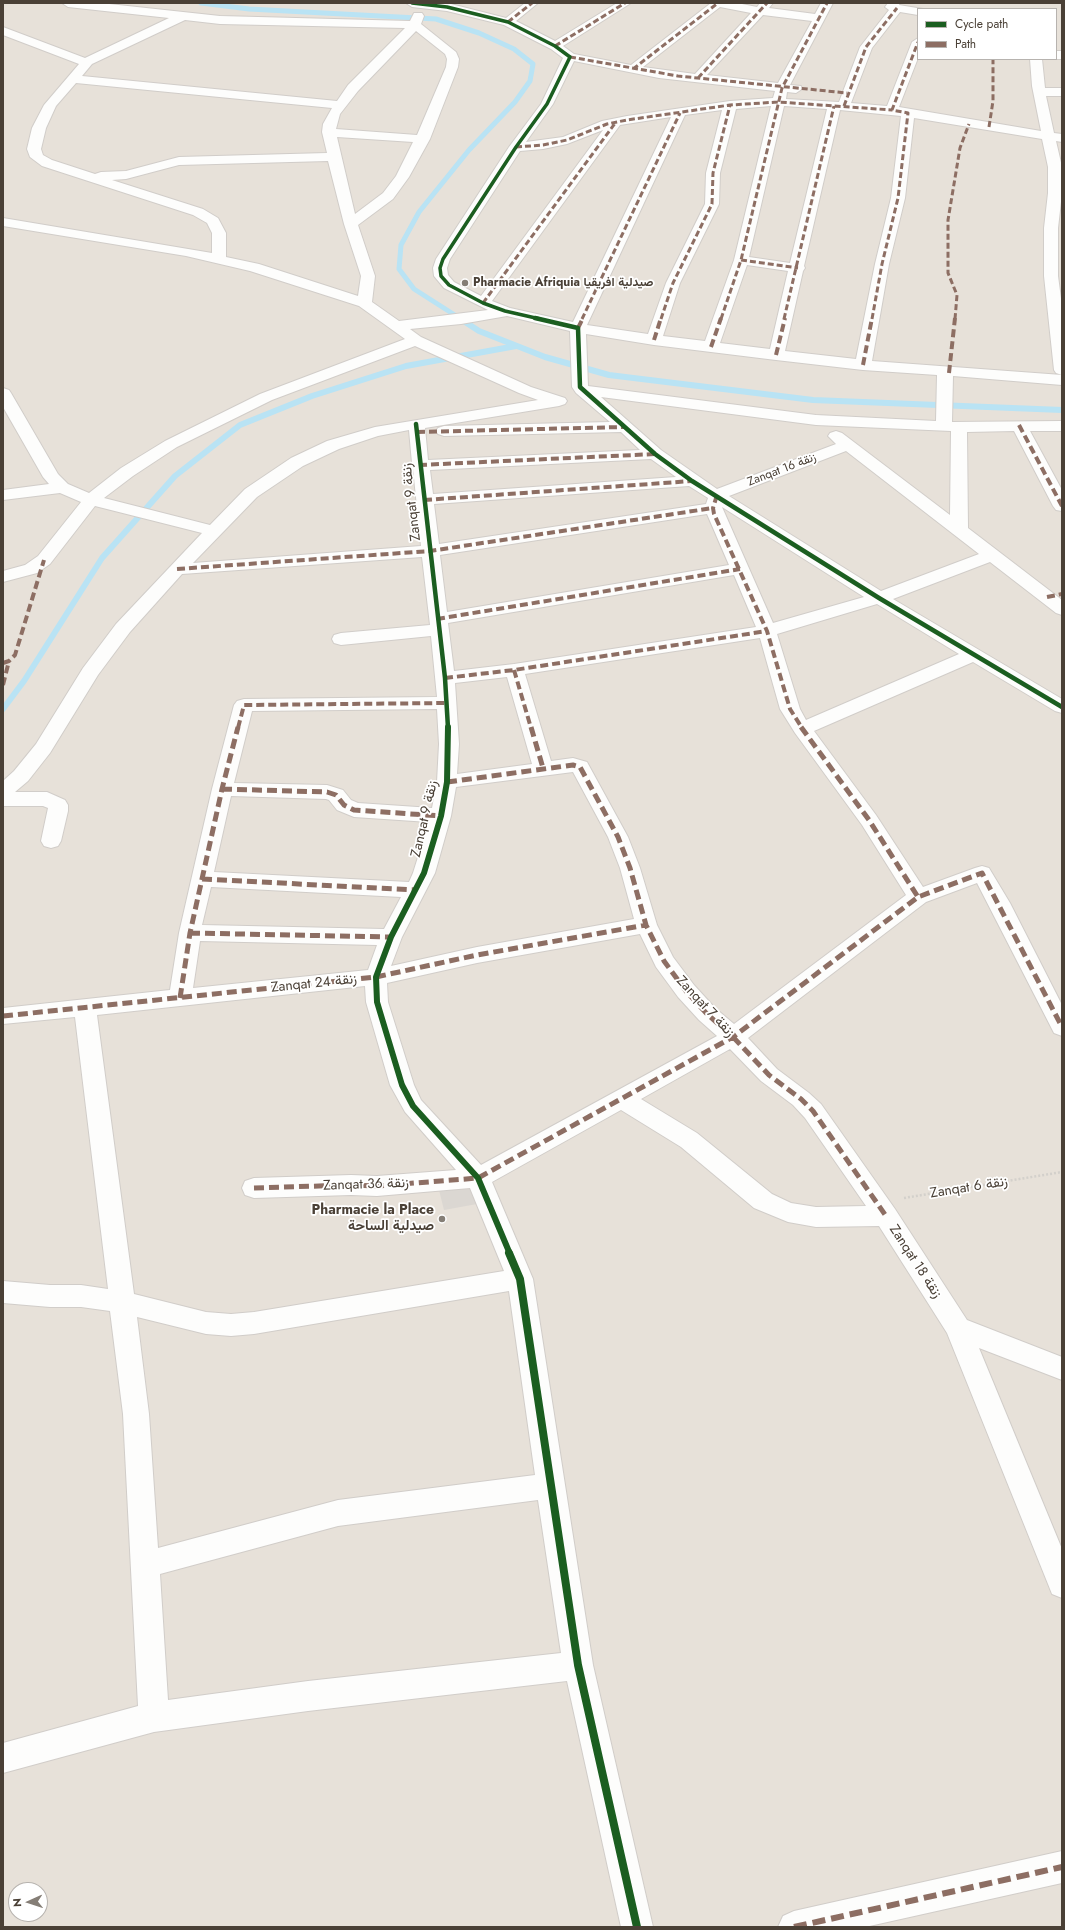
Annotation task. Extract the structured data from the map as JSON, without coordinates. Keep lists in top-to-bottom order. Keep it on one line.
{"streets":{"street":["Zanqat 16 زنقة","Zanqat 9 زنقة","Zanqat 24 زنقة","Zanqat 7 زنقة","Zanqat 36 زنقة","Zanqat 18 زنقة"],"path":["Zanqat 6 زنقة"]},"crossings":[["Zanqat 16 زنقة","Zanqat 9 زنقة"],["Zanqat 9 زنقة","Zanqat 24 زنقة"],["Zanqat 9 زنقة","Zanqat 36 زنقة"],["Zanqat 24 زنقة","Zanqat 7 زنقة"],["Zanqat 7 زنقة","Zanqat 6 زنقة"],["Zanqat 7 زنقة","Zanqat 18 زنقة"],["Zanqat 6 زنقة","Zanqat 18 زنقة"]],"places":["Pharmacie Afriquia صيدلية افريقيا","Pharmacie la Place صيدلية الساحة"],"legend":["Cycle path","Path"],"north":"left"}
